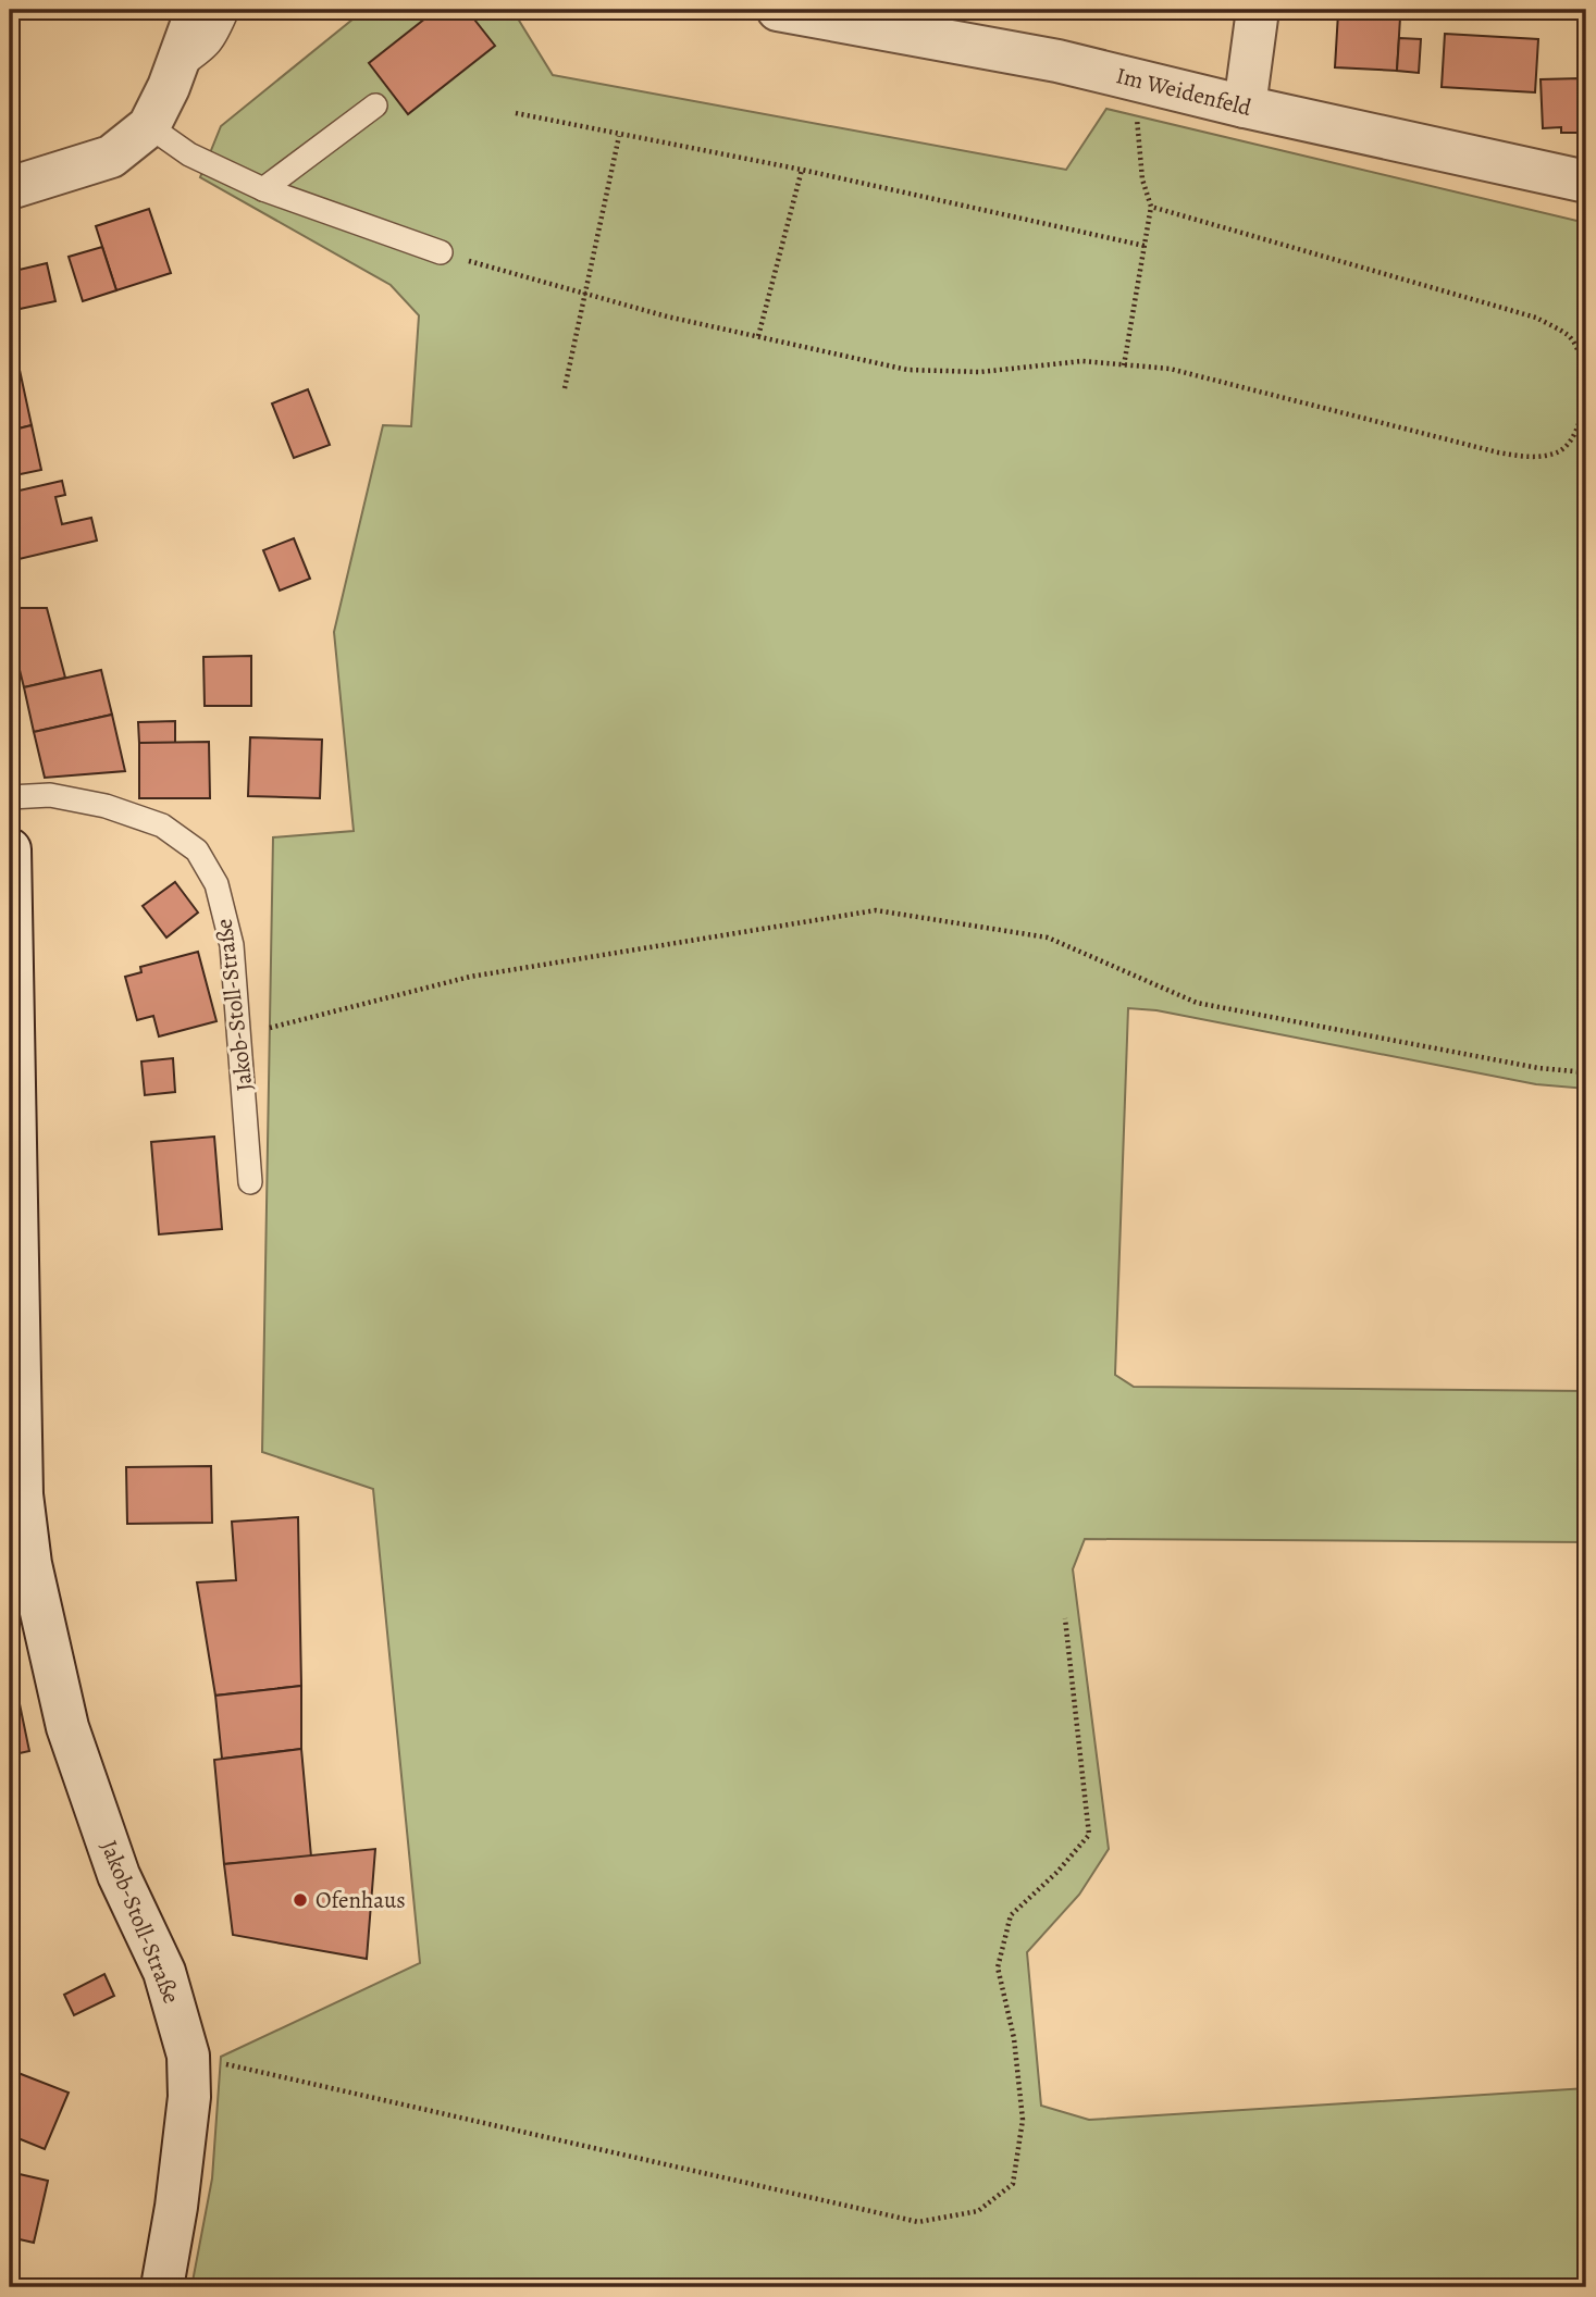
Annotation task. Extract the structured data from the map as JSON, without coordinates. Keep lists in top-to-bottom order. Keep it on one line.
{"streets":{"main road":["Im Weidenfeld","Jakob-Stoll-Straße"]},"places":["Ofenhaus"]}
